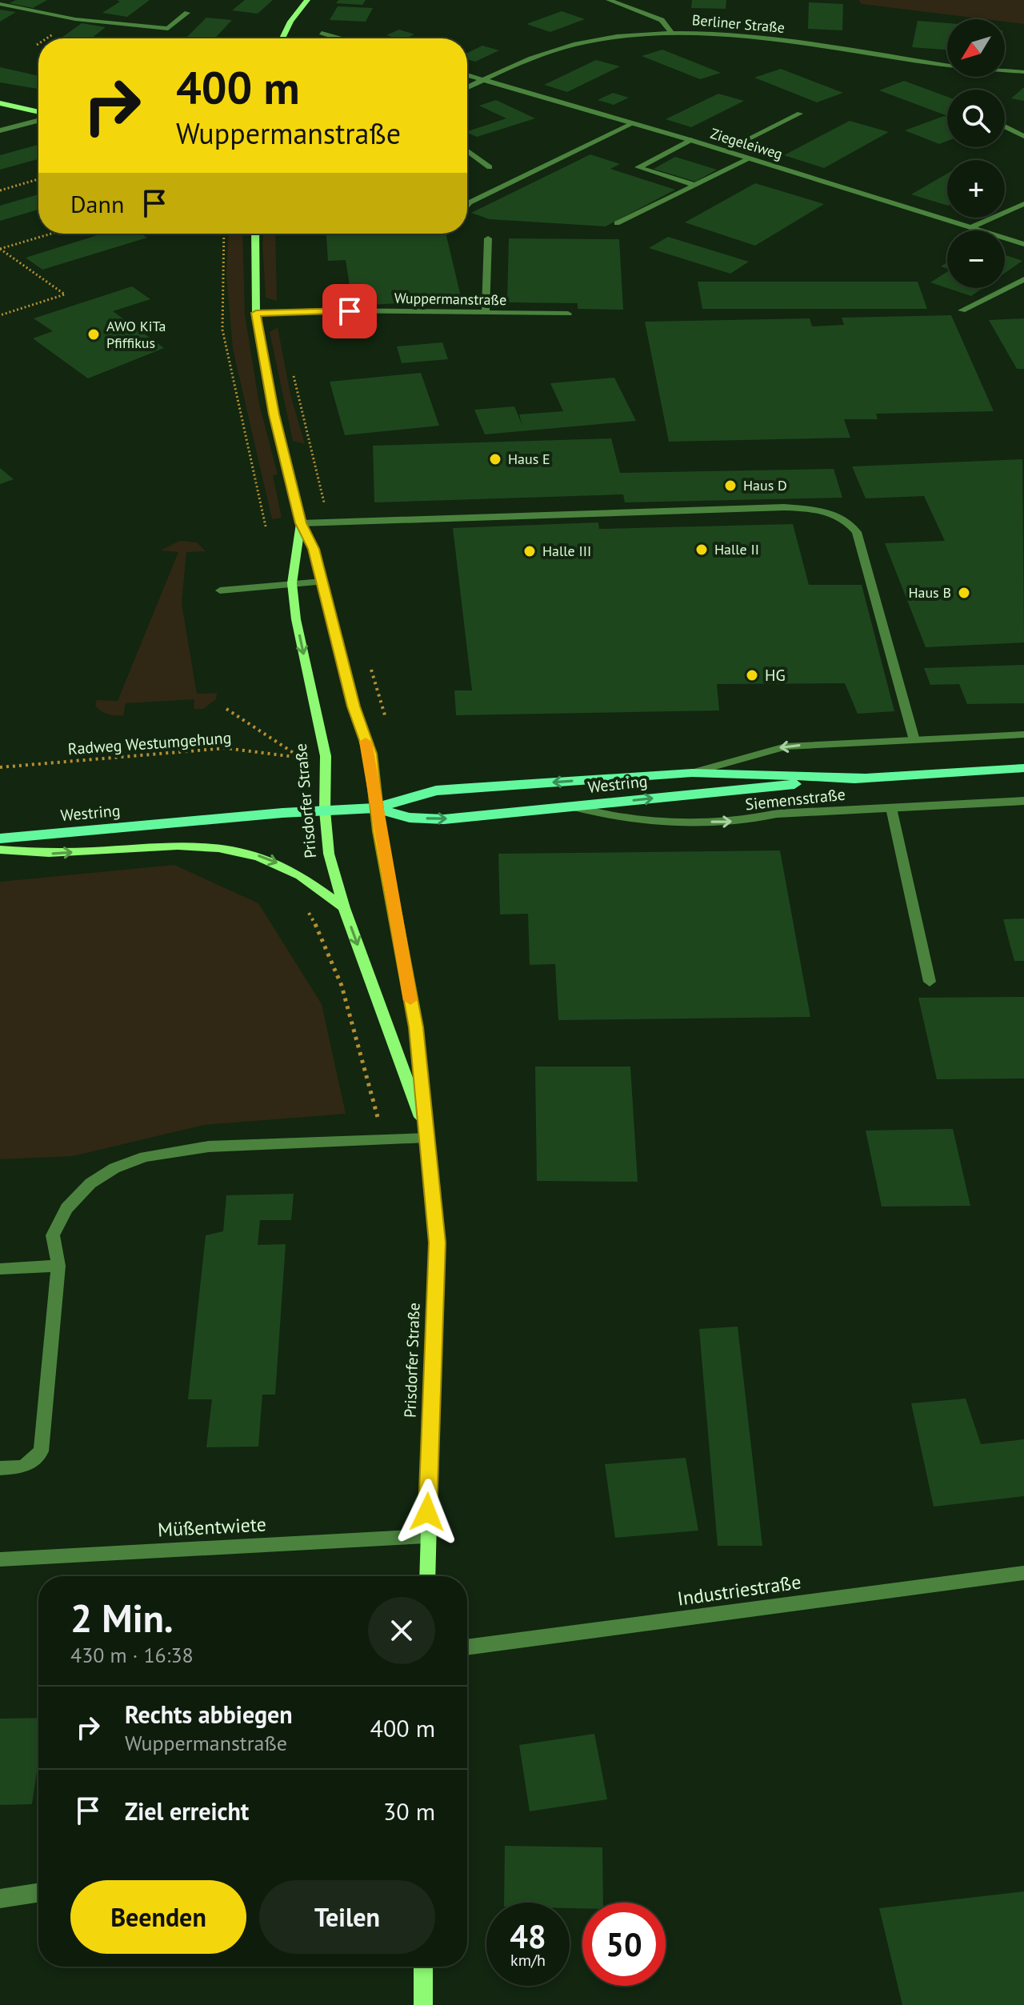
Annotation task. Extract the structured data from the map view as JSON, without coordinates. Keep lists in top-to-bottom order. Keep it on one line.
{"streets":{"main road":["Westring","Prisdorfer Straße"],"street":["Berliner Straße","Ziegeleiweg","Wuppermanstraße","Siemensstraße","Müßentwiete","Industriestraße"],"path":["Radweg Westumgehung"]},"crossings":[["Berliner Straße","Ziegeleiweg"],["Wuppermanstraße","Prisdorfer Straße"],["Westring","Siemensstraße"],["Westring","Prisdorfer Straße"],["Prisdorfer Straße","Müßentwiete"]],"places":["AWO KiTa Pfiffikus","Haus E","Haus D","Halle II","Halle III","Haus B","HG"],"north":"bottom left","page":{"map_buttons":["+","−"],"turn":["400 m","Wuppermanstraße"],"then":"Dann","heading":["2 Min.","430 m · 16:38"],"list":[{"name":"Rechts abbiegen","note":"Wuppermanstraße","value":"400 m"},{"name":"Ziel erreicht","value":"30 m"}],"buttons":["Beenden","Teilen"],"speed":"48 km/h","limit":"50"}}
